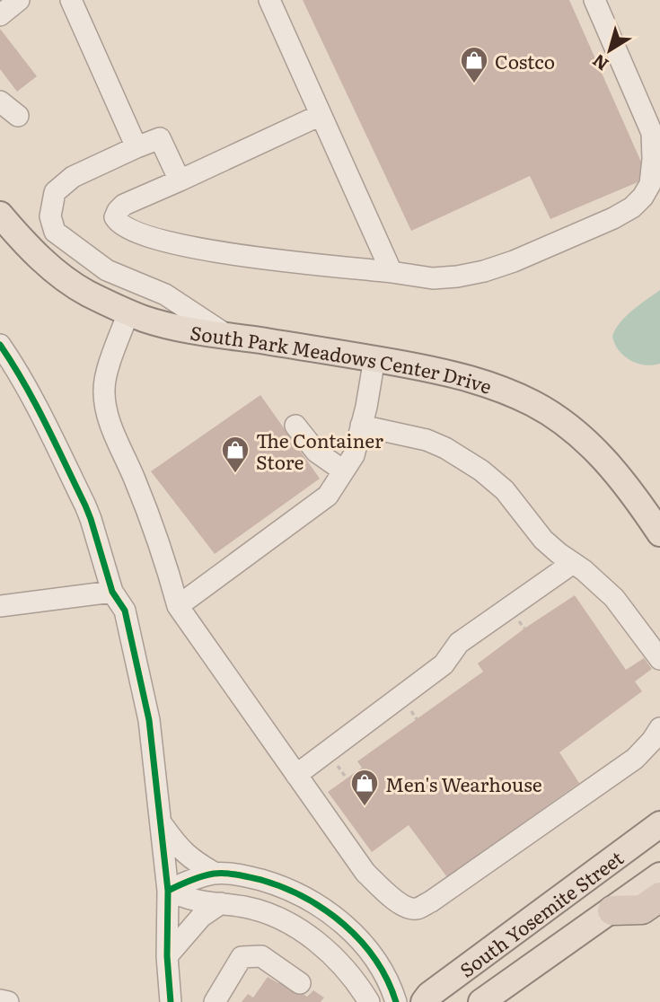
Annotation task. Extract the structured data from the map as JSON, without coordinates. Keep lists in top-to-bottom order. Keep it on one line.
{"streets":{"main road":["South Park Meadows Center Drive","South Yosemite Street"]},"places":{"shop":["Costco","The Container Store","Men's Wearhouse"]},"north":"bottom left"}
